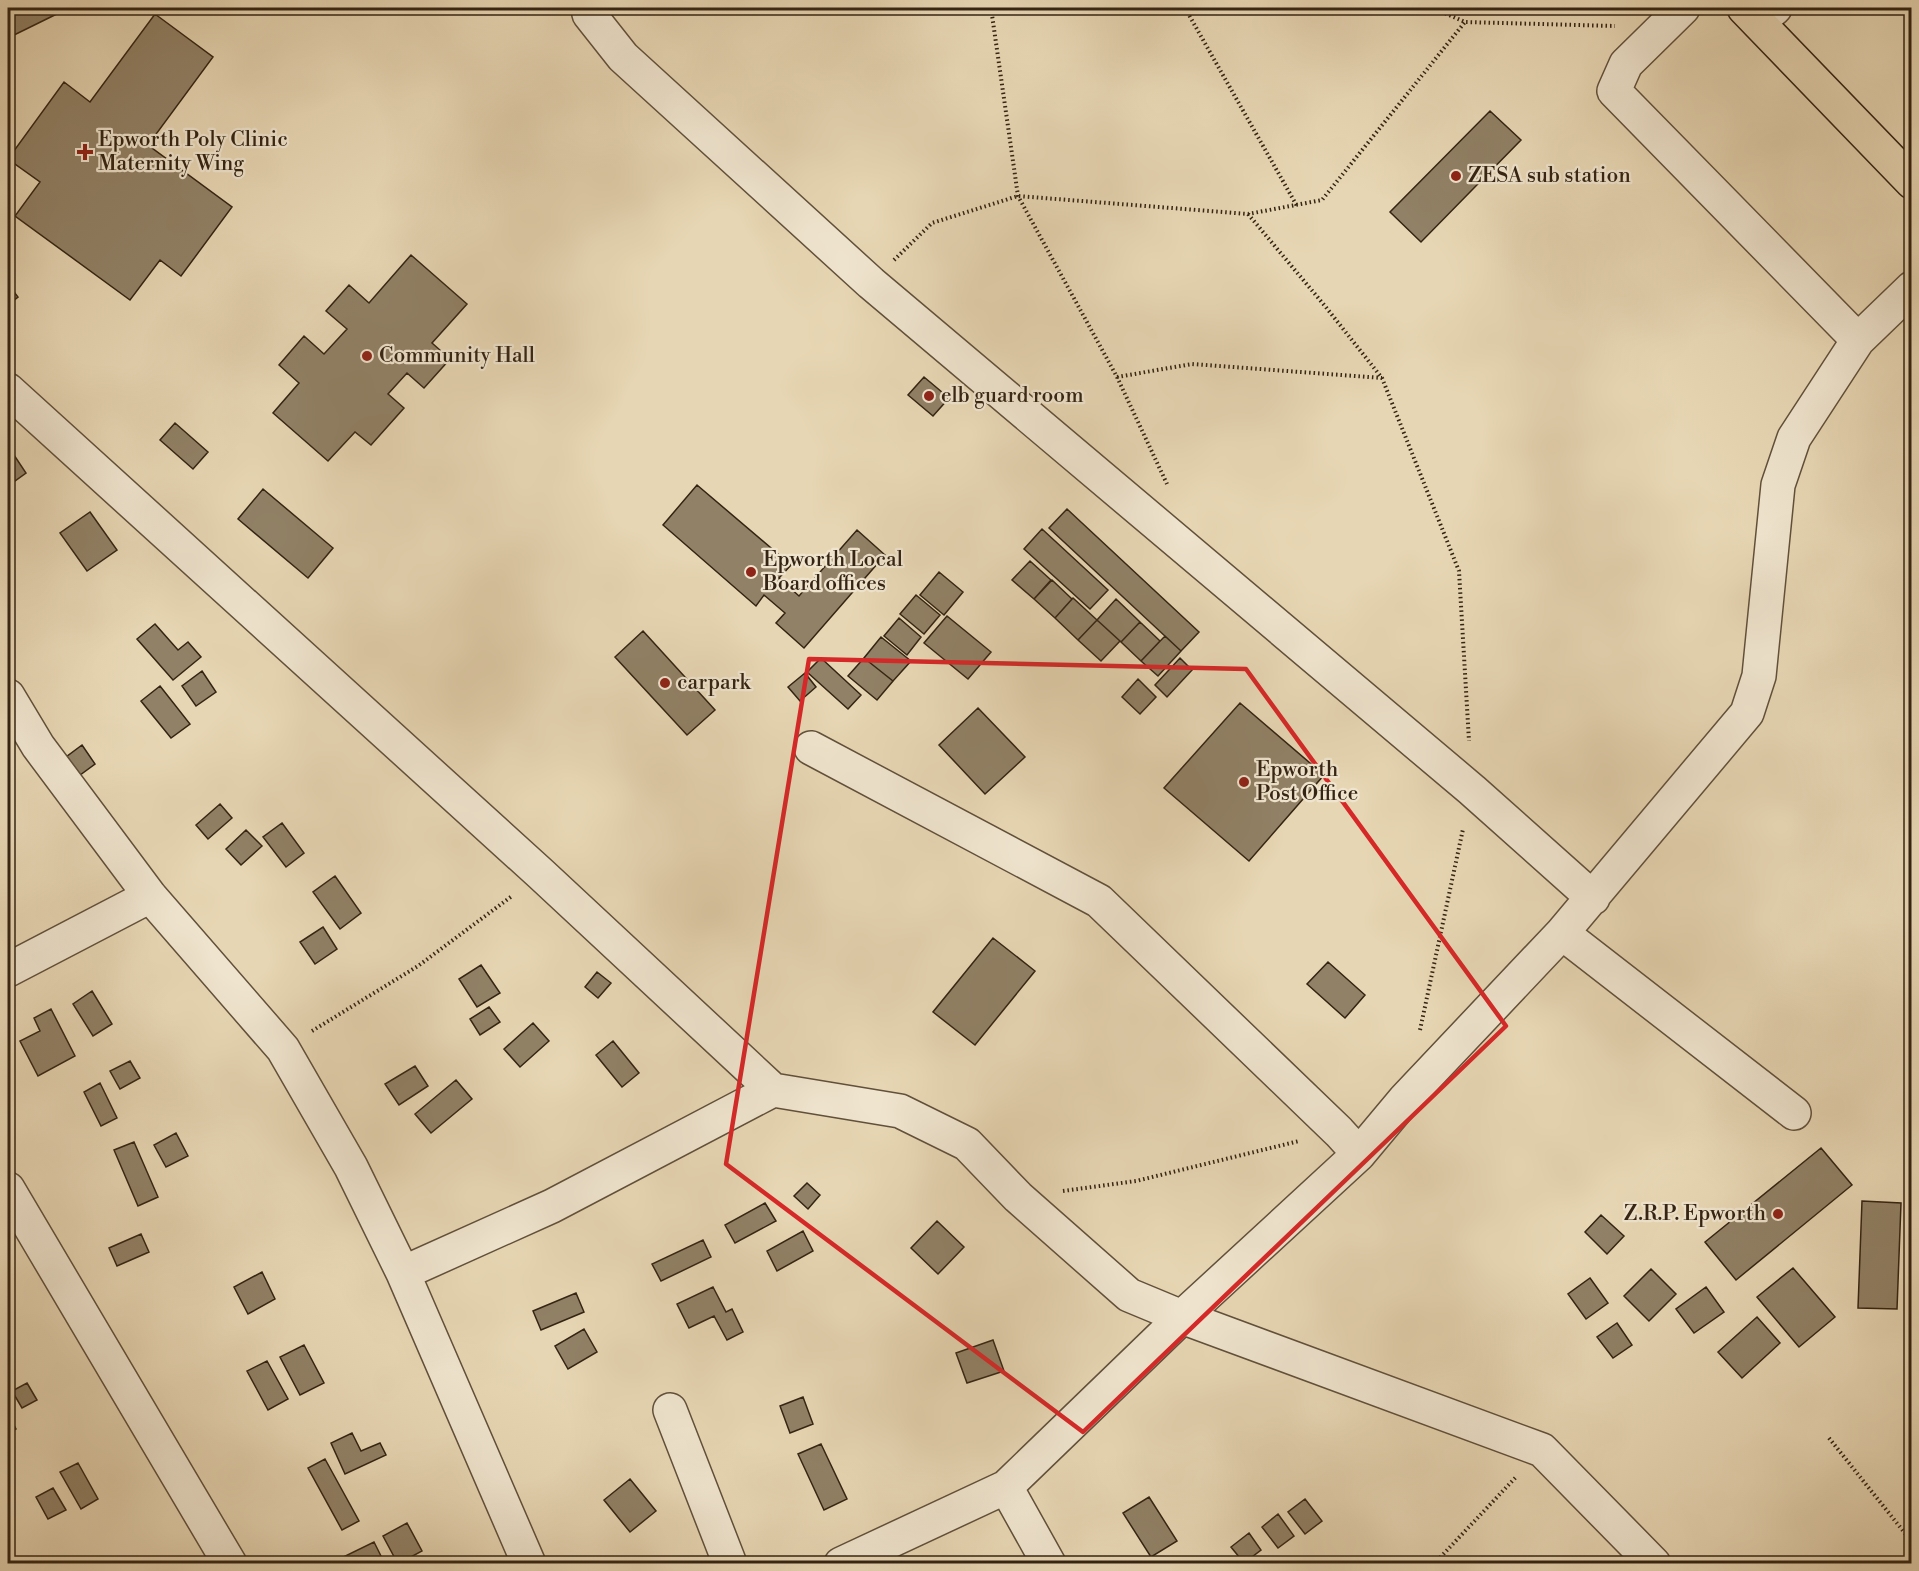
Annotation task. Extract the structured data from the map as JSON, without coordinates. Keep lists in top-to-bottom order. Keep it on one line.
{"places":{"health":["Epworth Poly Clinic Maternity Wing"],"other":["ZESA sub station","Community Hall","elb guard room","Epworth Local Board offices","carpark","Epworth Post Office","Z.R.P. Epworth"]}}
